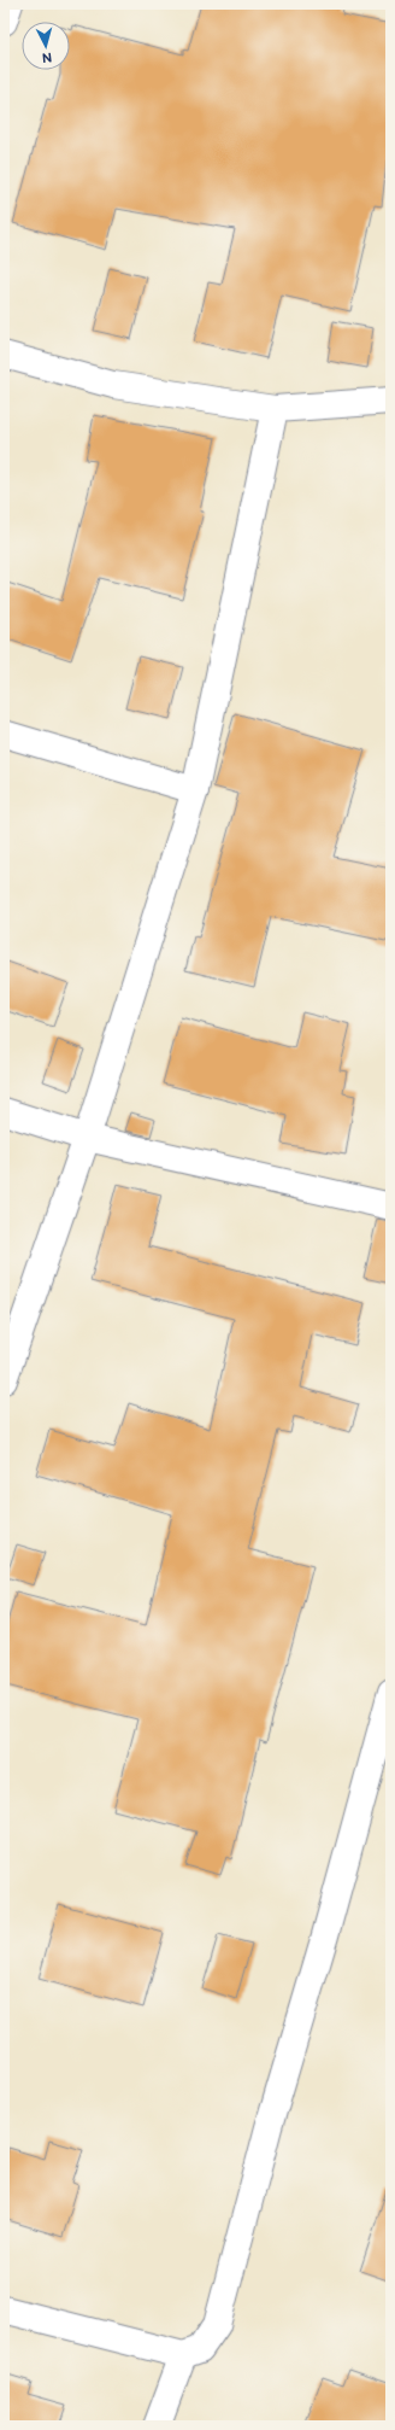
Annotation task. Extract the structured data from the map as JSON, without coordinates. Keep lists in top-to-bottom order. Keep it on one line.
{"north":"bottom"}
